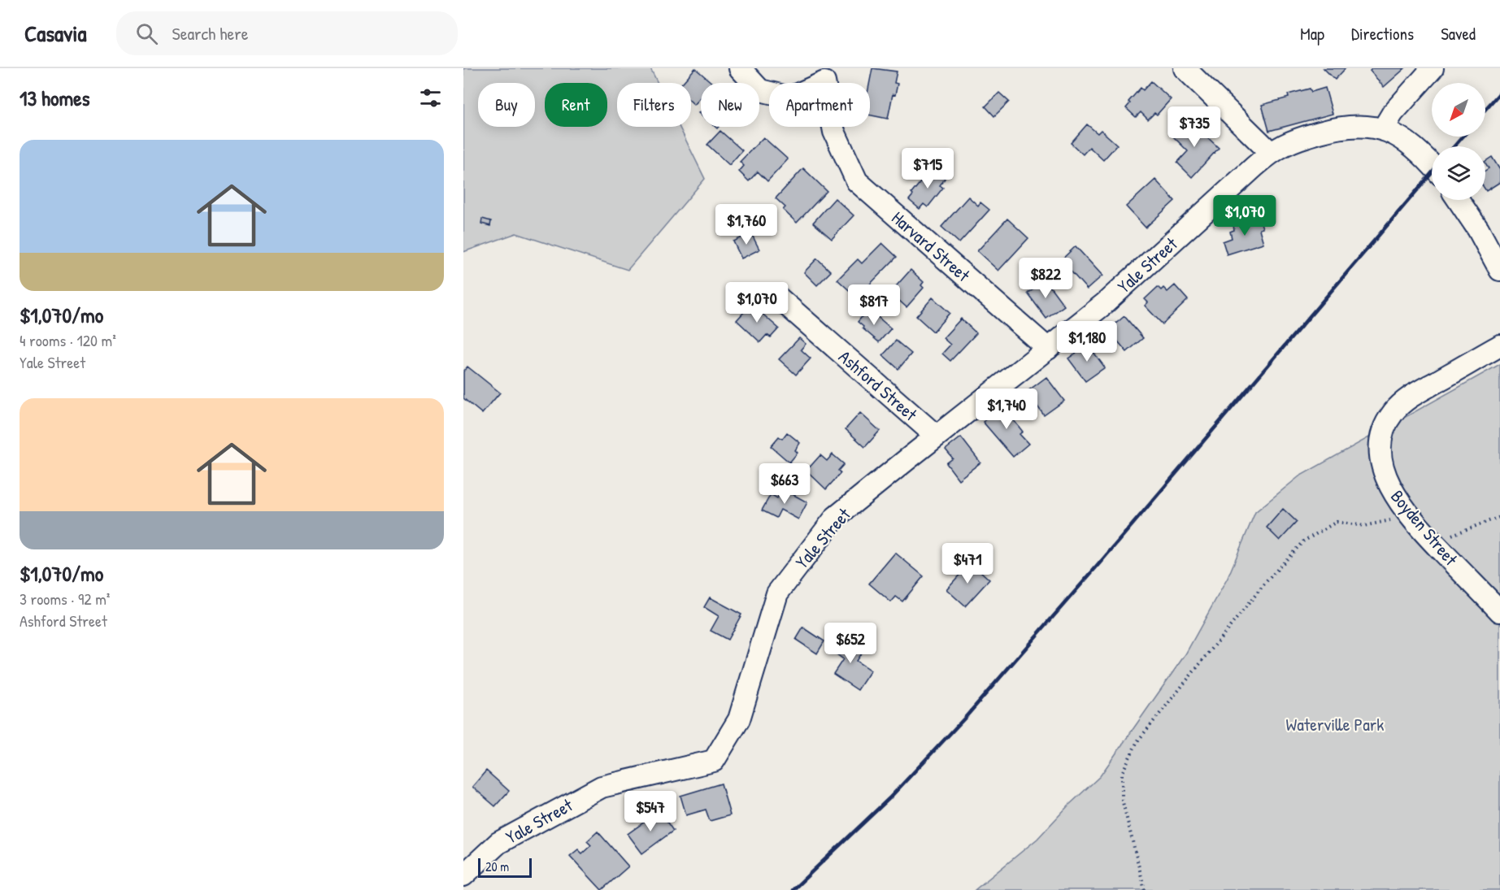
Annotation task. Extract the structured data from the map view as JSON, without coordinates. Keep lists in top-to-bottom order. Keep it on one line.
{"streets":{"street":["Harvard Street","Yale Street","Ashford Street","Boyden Street"]},"crossings":[["Harvard Street","Yale Street"],["Yale Street","Ashford Street"]],"parks":["Waterville Park"],"scale_bar":"20 m","north":"bottom left","page":{"header":"Casavia","search":"Search here","nav":["Map","Directions","Saved"],"heading":"13 homes","chip":["Buy","Rent","Filters","New","Apartment"],"price":["$735","$715","$1,070","$1,760","$822","$1,070","$817","$1,180","$1,740","$663","$471","$652","$547"],"list":[{"name":"$1,070/mo","note":"4 rooms · 120 m² · Yale Street"},{"name":"$1,070/mo","note":"3 rooms · 92 m² · Ashford Street"}],"scale":"20 m"}}
